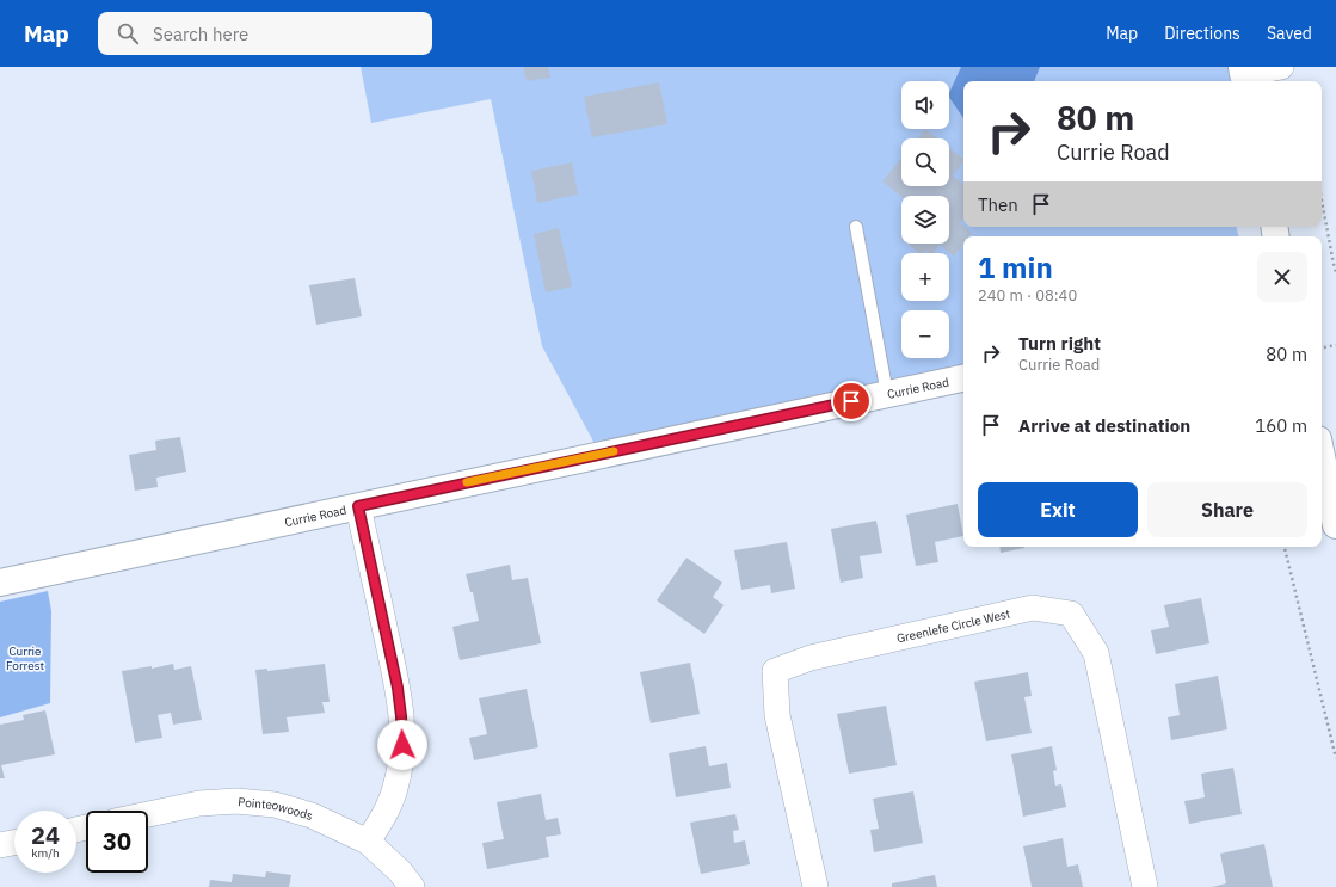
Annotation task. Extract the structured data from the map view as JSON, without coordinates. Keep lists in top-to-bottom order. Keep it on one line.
{"streets":{"street":["Currie Road","Greenlefe Circle West","Pointeowoods"]},"parks":["Currie Forrest"],"page":{"header":"Map","search":"Search here","nav":["Map","Directions","Saved"],"map_buttons":["+","−"],"turn":["80 m","Currie Road"],"then":"Then","heading":["1 min","240 m · 08:40"],"list":[{"name":"Turn right","note":"Currie Road","value":"80 m"},{"name":"Arrive at destination","value":"160 m"}],"buttons":["Exit","Share"],"speed":"24 km/h","limit":"30"}}
